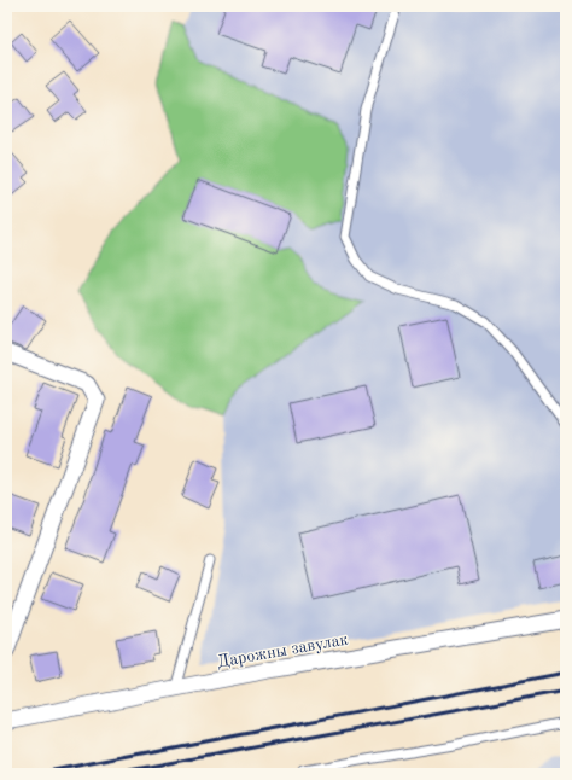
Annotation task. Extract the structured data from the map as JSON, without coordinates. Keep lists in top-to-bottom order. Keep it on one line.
{"streets":{"street":["Дарожны завулак"]}}
